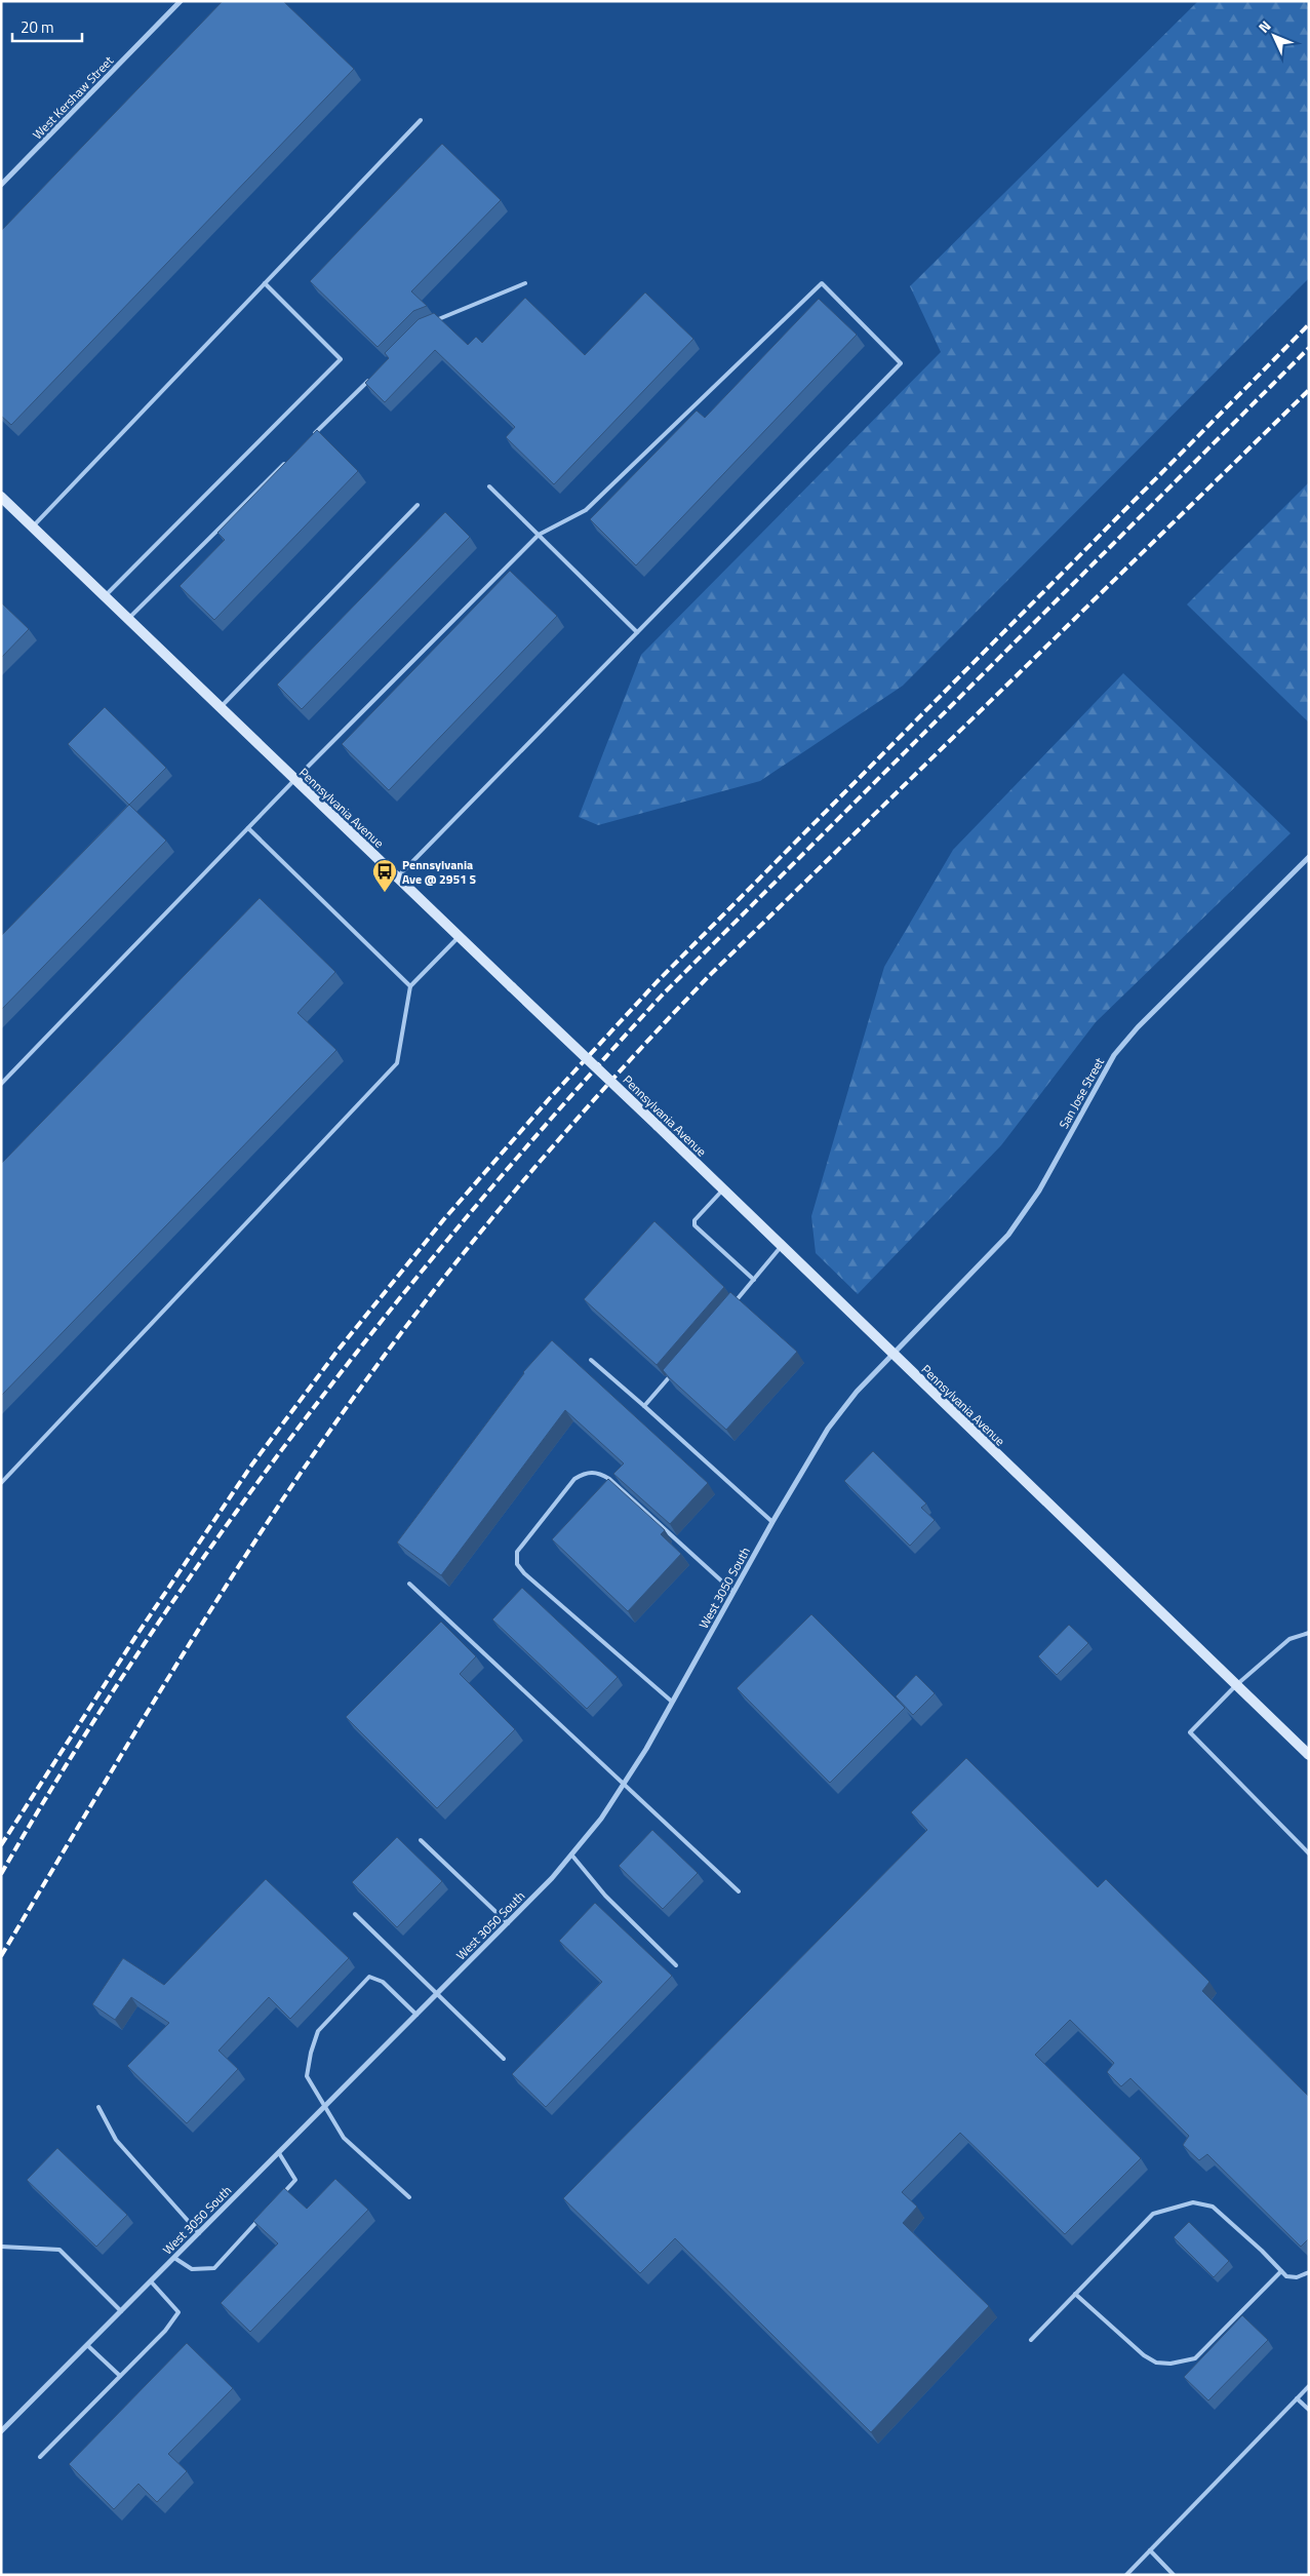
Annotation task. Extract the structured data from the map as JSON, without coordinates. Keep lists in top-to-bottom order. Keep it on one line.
{"streets":{"street":["West Kershaw Street","Pennsylvania Avenue","San Jose Street","West 3050 South"]},"crossings":[["Pennsylvania Avenue","San Jose Street"],["Pennsylvania Avenue","West 3050 South"],["San Jose Street","West 3050 South"]],"places":{"bus stop":["Pennsylvania Ave @ 2951 S"]},"scale_bar":"20 m","north":"top left"}
